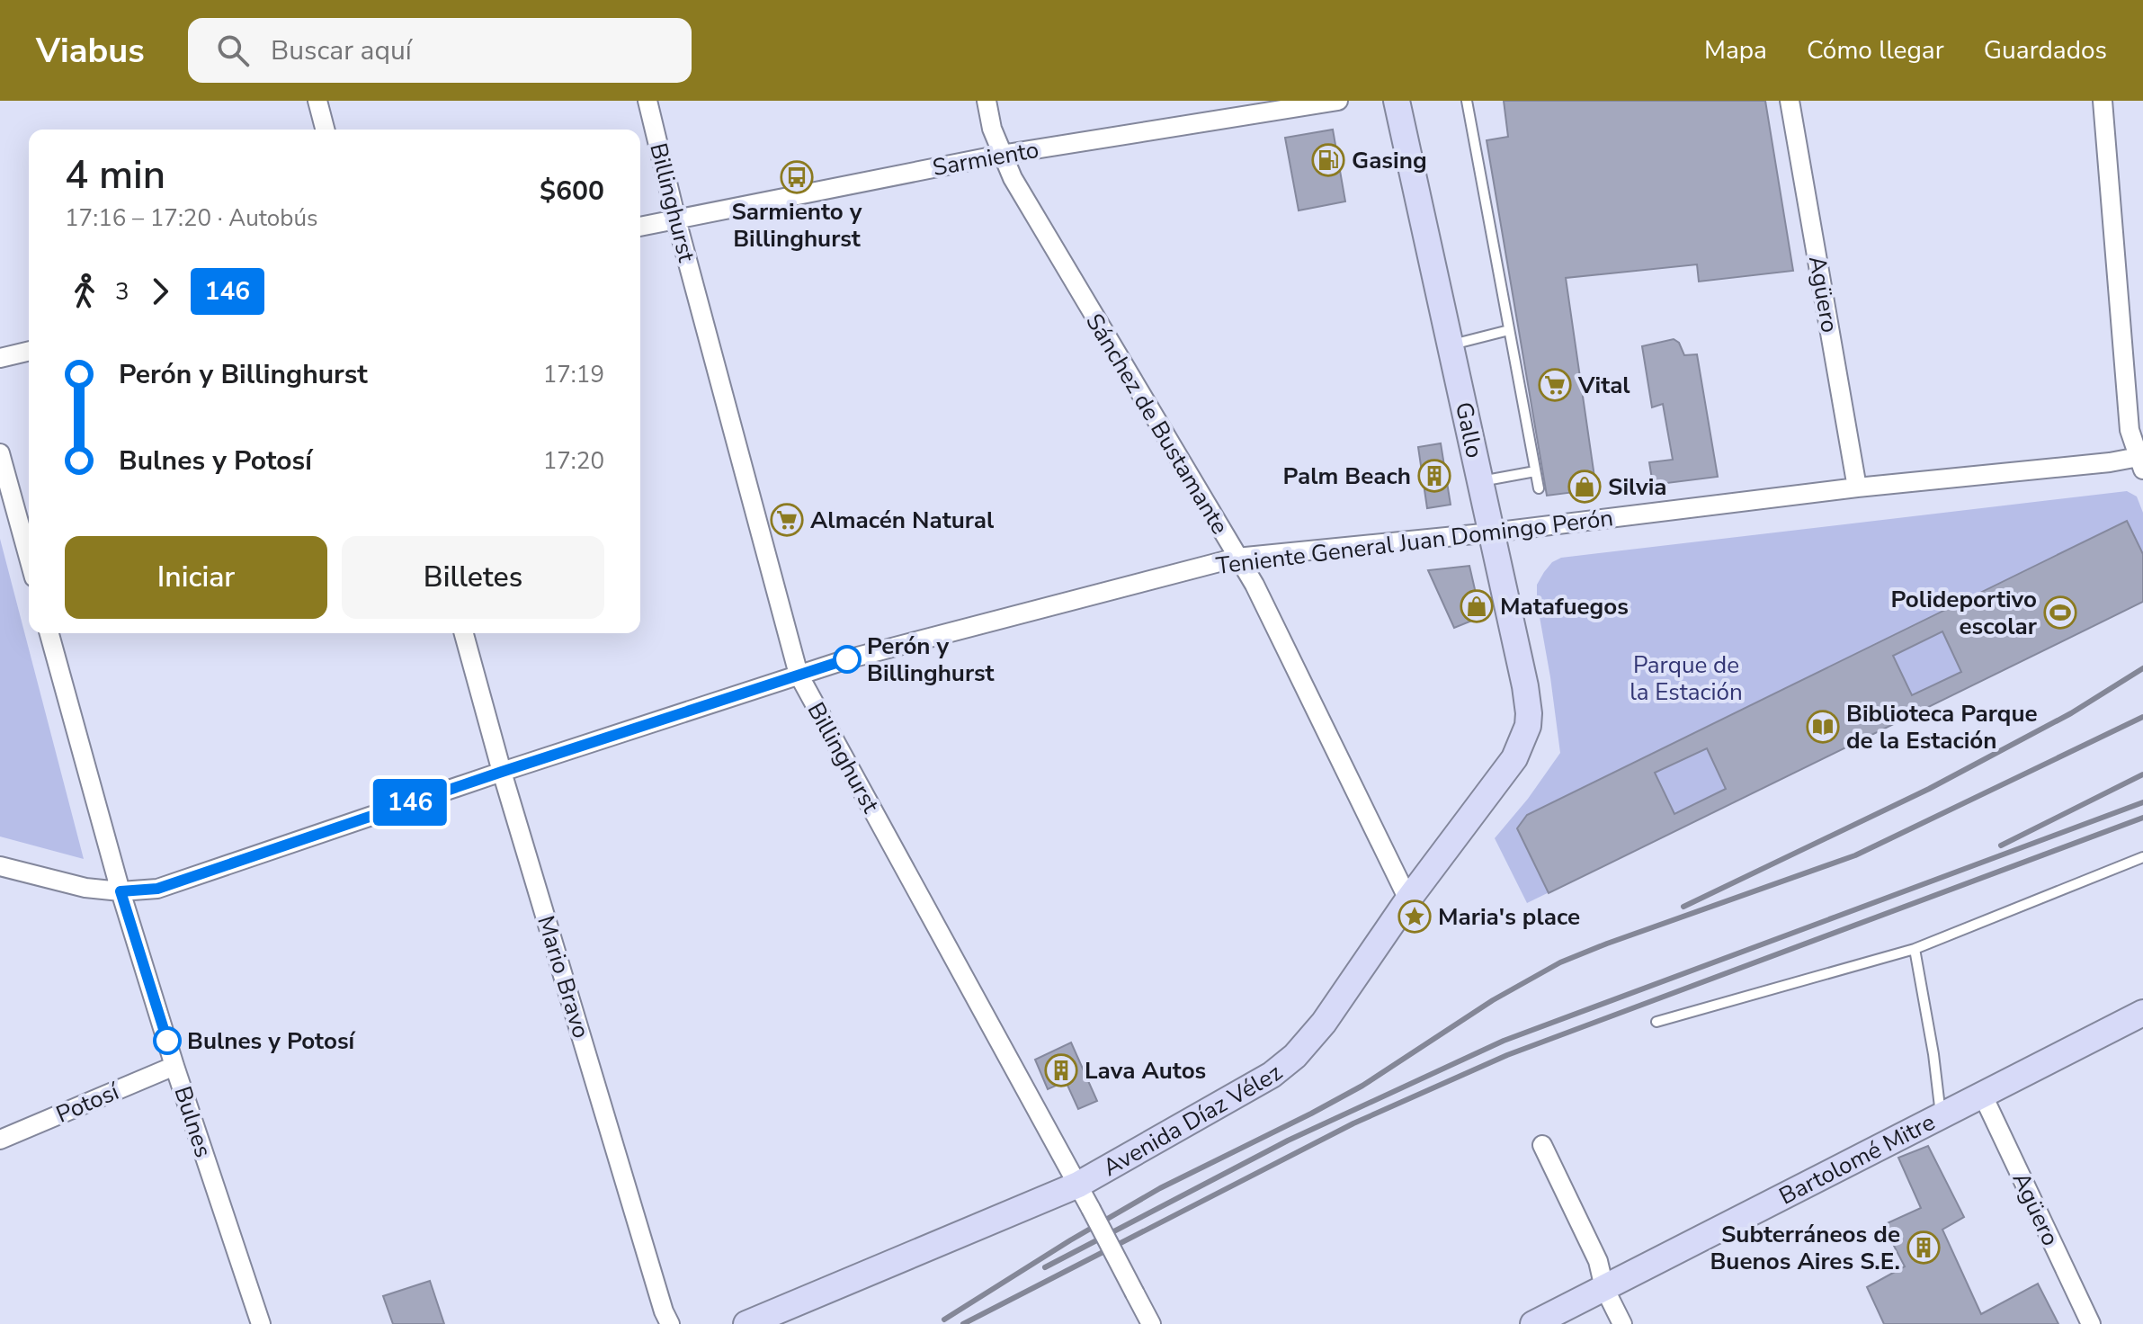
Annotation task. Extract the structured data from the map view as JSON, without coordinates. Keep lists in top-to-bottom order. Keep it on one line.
{"streets":{"main road":["Gallo","Avenida Díaz Vélez","Bartolomé Mitre"],"street":["Sarmiento","Billinghurst","Agüero","Sánchez de Bustamante","Teniente General Juan Domingo Perón","Mario Bravo","Potosí","Bulnes"]},"crossings":[["Sarmiento","Billinghurst"],["Sarmiento","Sánchez de Bustamante"],["Billinghurst","Teniente General Juan Domingo Perón"],["Billinghurst","Avenida Díaz Vélez"],["Agüero","Teniente General Juan Domingo Perón"],["Agüero","Bartolomé Mitre"],["Sánchez de Bustamante","Teniente General Juan Domingo Perón"],["Sánchez de Bustamante","Avenida Díaz Vélez"],["Gallo","Teniente General Juan Domingo Perón"],["Gallo","Avenida Díaz Vélez"],["Teniente General Juan Domingo Perón","Mario Bravo"],["Teniente General Juan Domingo Perón","Bulnes"],["Potosí","Bulnes"]],"parks":["Parque de la Estación"],"places":{"fuel station":["Gasing"],"bus stop":["Sarmiento y Billinghurst"],"supermarket":["Vital","Almacén Natural"],"building":["Palm Beach","Lava Autos","Subterráneos de Buenos Aires S.E."],"shop":["Silvia","Matafuegos"],"sports":["Polideportivo escolar"],"other":["Perón y Billinghurst","Bulnes y Potosí"],"library":["Biblioteca Parque de la Estación"],"place":["Maria's place"]},"lines":["bus line 146"],"page":{"header":"Viabus","search":"Buscar aquí","nav":["Mapa","Cómo llegar","Guardados"],"on_map":"146","heading":["4 min","17:16 – 17:20 · Autobús","$600"],"legs":["3","146"],"list":[{"name":"Perón y Billinghurst","value":"17:19"},{"name":"Bulnes y Potosí","value":"17:20"}],"buttons":["Iniciar","Billetes"]}}
